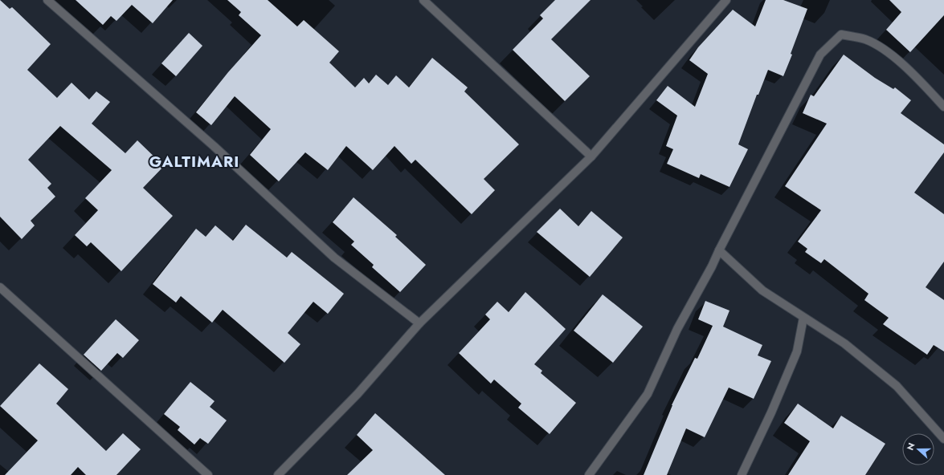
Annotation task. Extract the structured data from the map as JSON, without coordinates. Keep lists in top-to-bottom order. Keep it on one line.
{"districts":["GALTIMARI"],"north":"left"}
